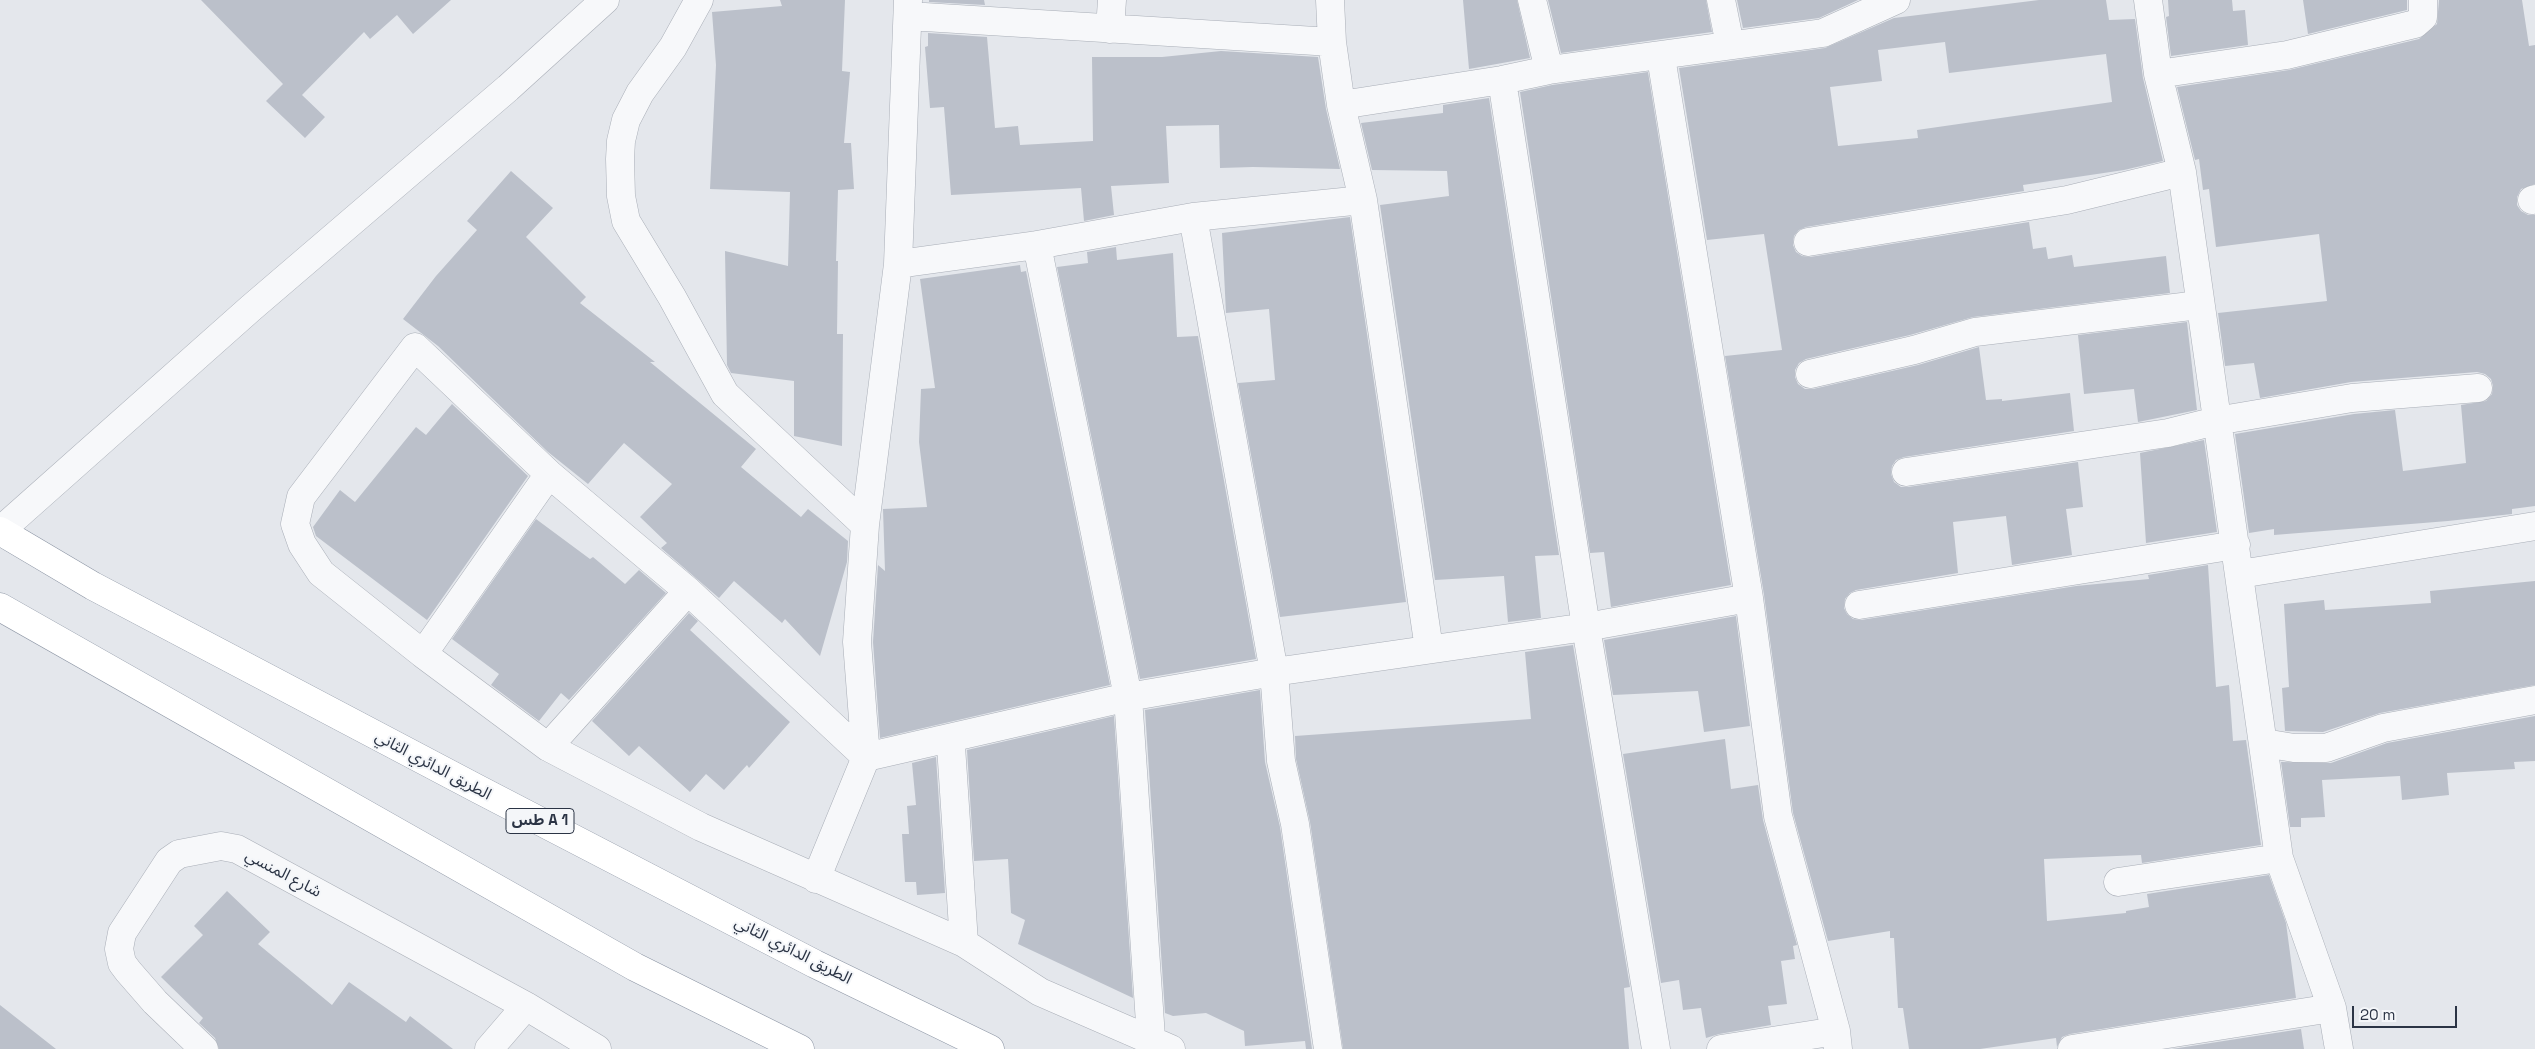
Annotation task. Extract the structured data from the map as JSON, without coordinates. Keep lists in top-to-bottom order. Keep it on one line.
{"streets":{"highway":["الطريق الدائري الثاني","طس A 1"],"street":["شارع المنسي"]},"scale_bar":"20 m"}
